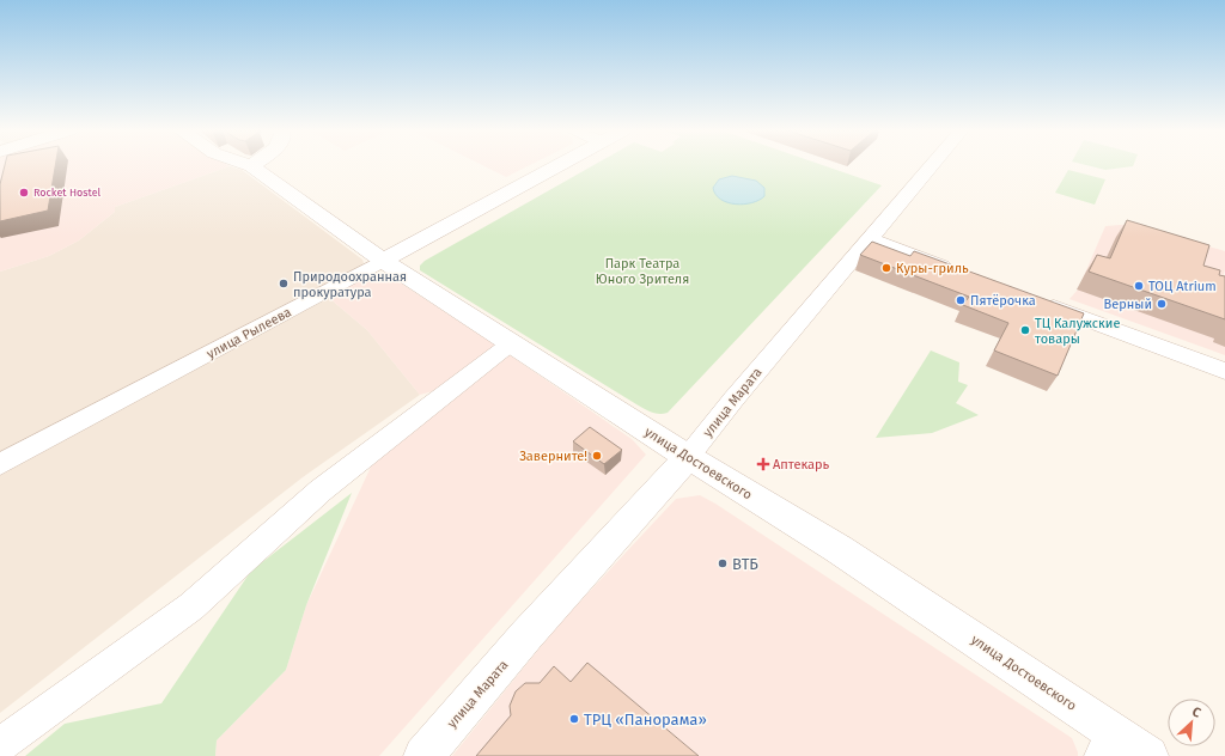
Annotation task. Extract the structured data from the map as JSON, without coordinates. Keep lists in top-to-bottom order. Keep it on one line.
{"streets":{"street":["улица Рылеева","улица Марата","улица Достоевского"]},"crossings":[["улица Рылеева","улица Достоевского"],["улица Марата","улица Достоевского"]],"parks":["Парк Театра Юного Зрителя"],"places":{"other":["Rocket Hostel","Куры-гриль","Природоохранная прокуратура","ТОЦ Atrium","Пятёрочка","Верный","ТЦ Калужские товары","Заверните!","ВТБ","ТРЦ «Панорама»"],"health":["Аптекарь"]},"north":"top right"}
